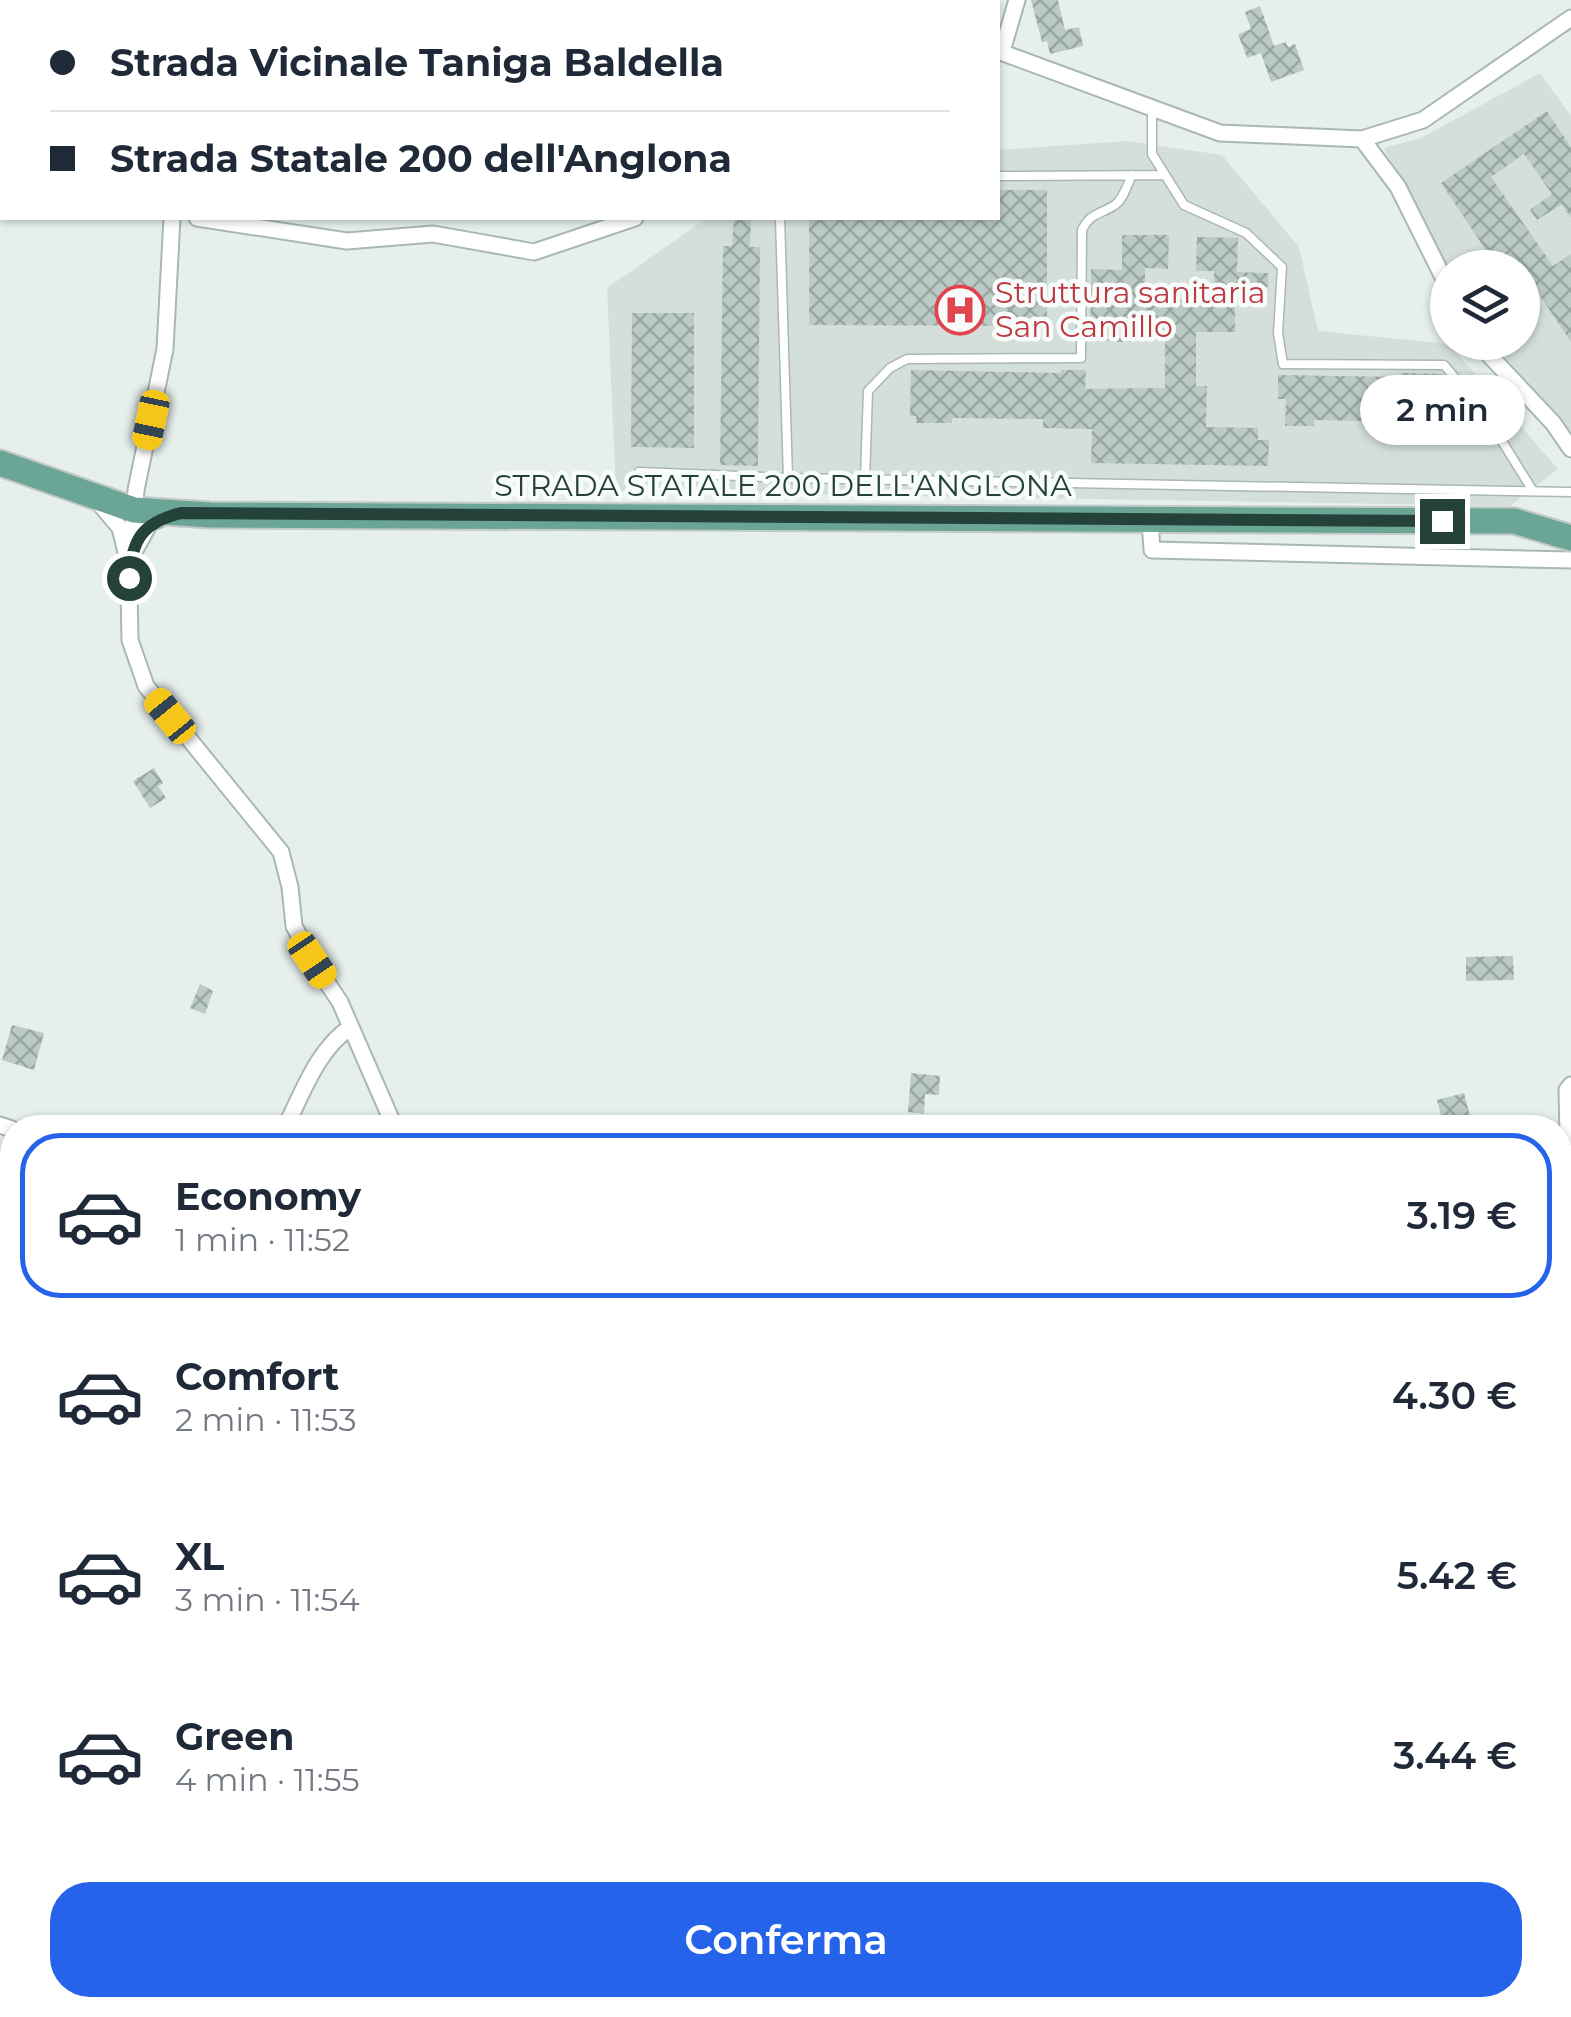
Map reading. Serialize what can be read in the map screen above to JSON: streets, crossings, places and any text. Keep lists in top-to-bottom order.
{
  "streets": {
    "main road": ["STRADA STATALE 200 DELL'ANGLONA"]
  },
  "places": {
    "hospital": ["Struttura sanitaria San Camillo"]
  },
  "page": {
    "banner": ["Strada Vicinale Taniga Baldella", "Strada Statale 200 dell'Anglona"],
    "bubble": "2 min",
    "list": [
      {
        "name": "Economy",
        "note": "1 min · 11:52",
        "value": "3.19 €"
      },
      {
        "name": "Comfort",
        "note": "2 min · 11:53",
        "value": "4.30 €"
      },
      {
        "name": "XL",
        "note": "3 min · 11:54",
        "value": "5.42 €"
      },
      {
        "name": "Green",
        "note": "4 min · 11:55",
        "value": "3.44 €"
      }
    ],
    "buttons": "Conferma"
  }
}
